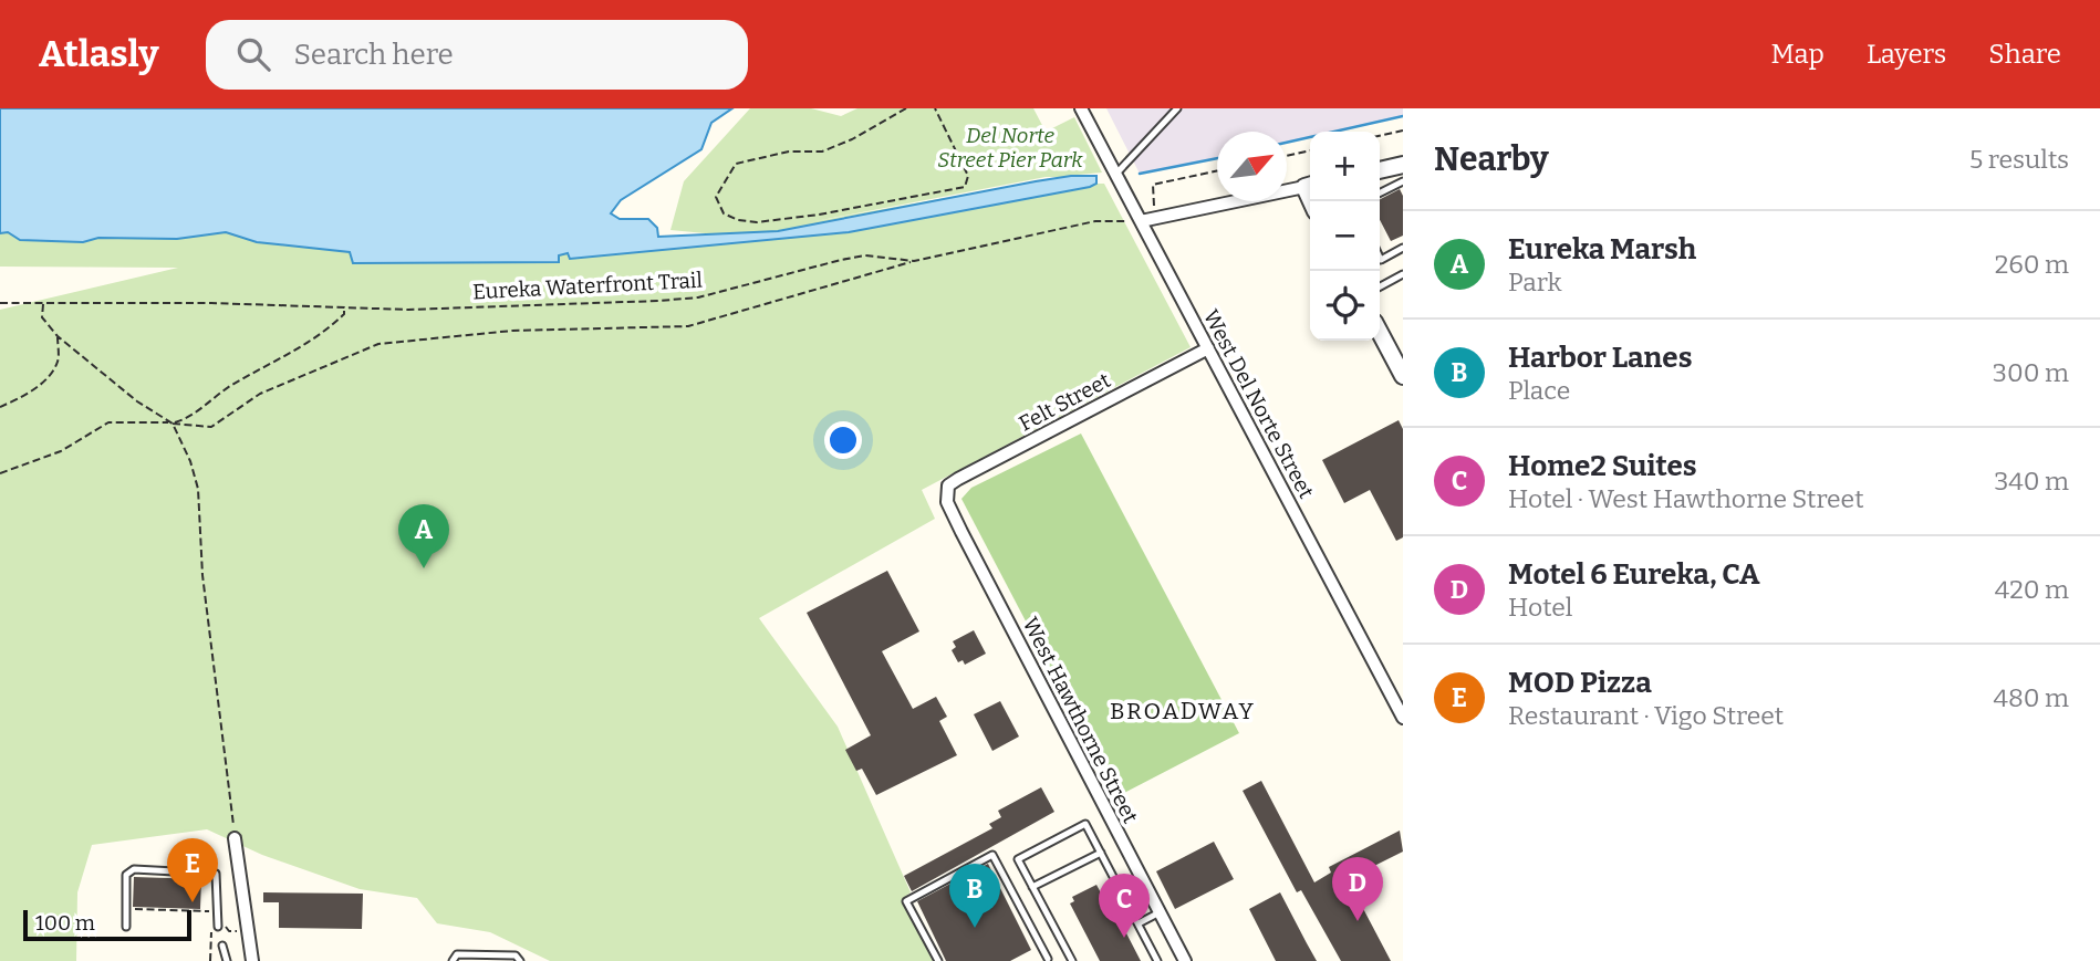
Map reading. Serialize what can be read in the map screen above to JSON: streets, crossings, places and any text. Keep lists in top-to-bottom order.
{
  "streets": {
    "street": ["Felt Street", "West Del Norte Street", "West Hawthorne Street"],
    "path": ["Eureka Waterfront Trail"]
  },
  "crossings": [
    ["Eureka Waterfront Trail", "West Del Norte Street"],
    ["Felt Street", "West Del Norte Street"],
    ["Felt Street", "West Hawthorne Street"]
  ],
  "districts": ["BROADWAY"],
  "parks": ["Del Norte Street Pier Park"],
  "scale_bar": "100 m",
  "north": "top right",
  "page": {
    "header": "Atlasly",
    "search": "Search here",
    "nav": ["Map", "Layers", "Share"],
    "heading": ["Nearby", "5 results"],
    "map_buttons": ["+", "−"],
    "list": [
      {
        "mark": "A",
        "name": "Eureka Marsh",
        "note": "Park",
        "value": "260 m"
      },
      {
        "mark": "B",
        "name": "Harbor Lanes",
        "note": "Place",
        "value": "300 m"
      },
      {
        "mark": "C",
        "name": "Home2 Suites",
        "note": "Hotel · West Hawthorne Street",
        "value": "340 m"
      },
      {
        "mark": "D",
        "name": "Motel 6 Eureka, CA",
        "note": "Hotel",
        "value": "420 m"
      },
      {
        "mark": "E",
        "name": "MOD Pizza",
        "note": "Restaurant · Vigo Street",
        "value": "480 m"
      }
    ],
    "pins": [
      "A",
      "E",
      "D",
      "B",
      "C"
    ],
    "scale": "100 m"
  }
}
